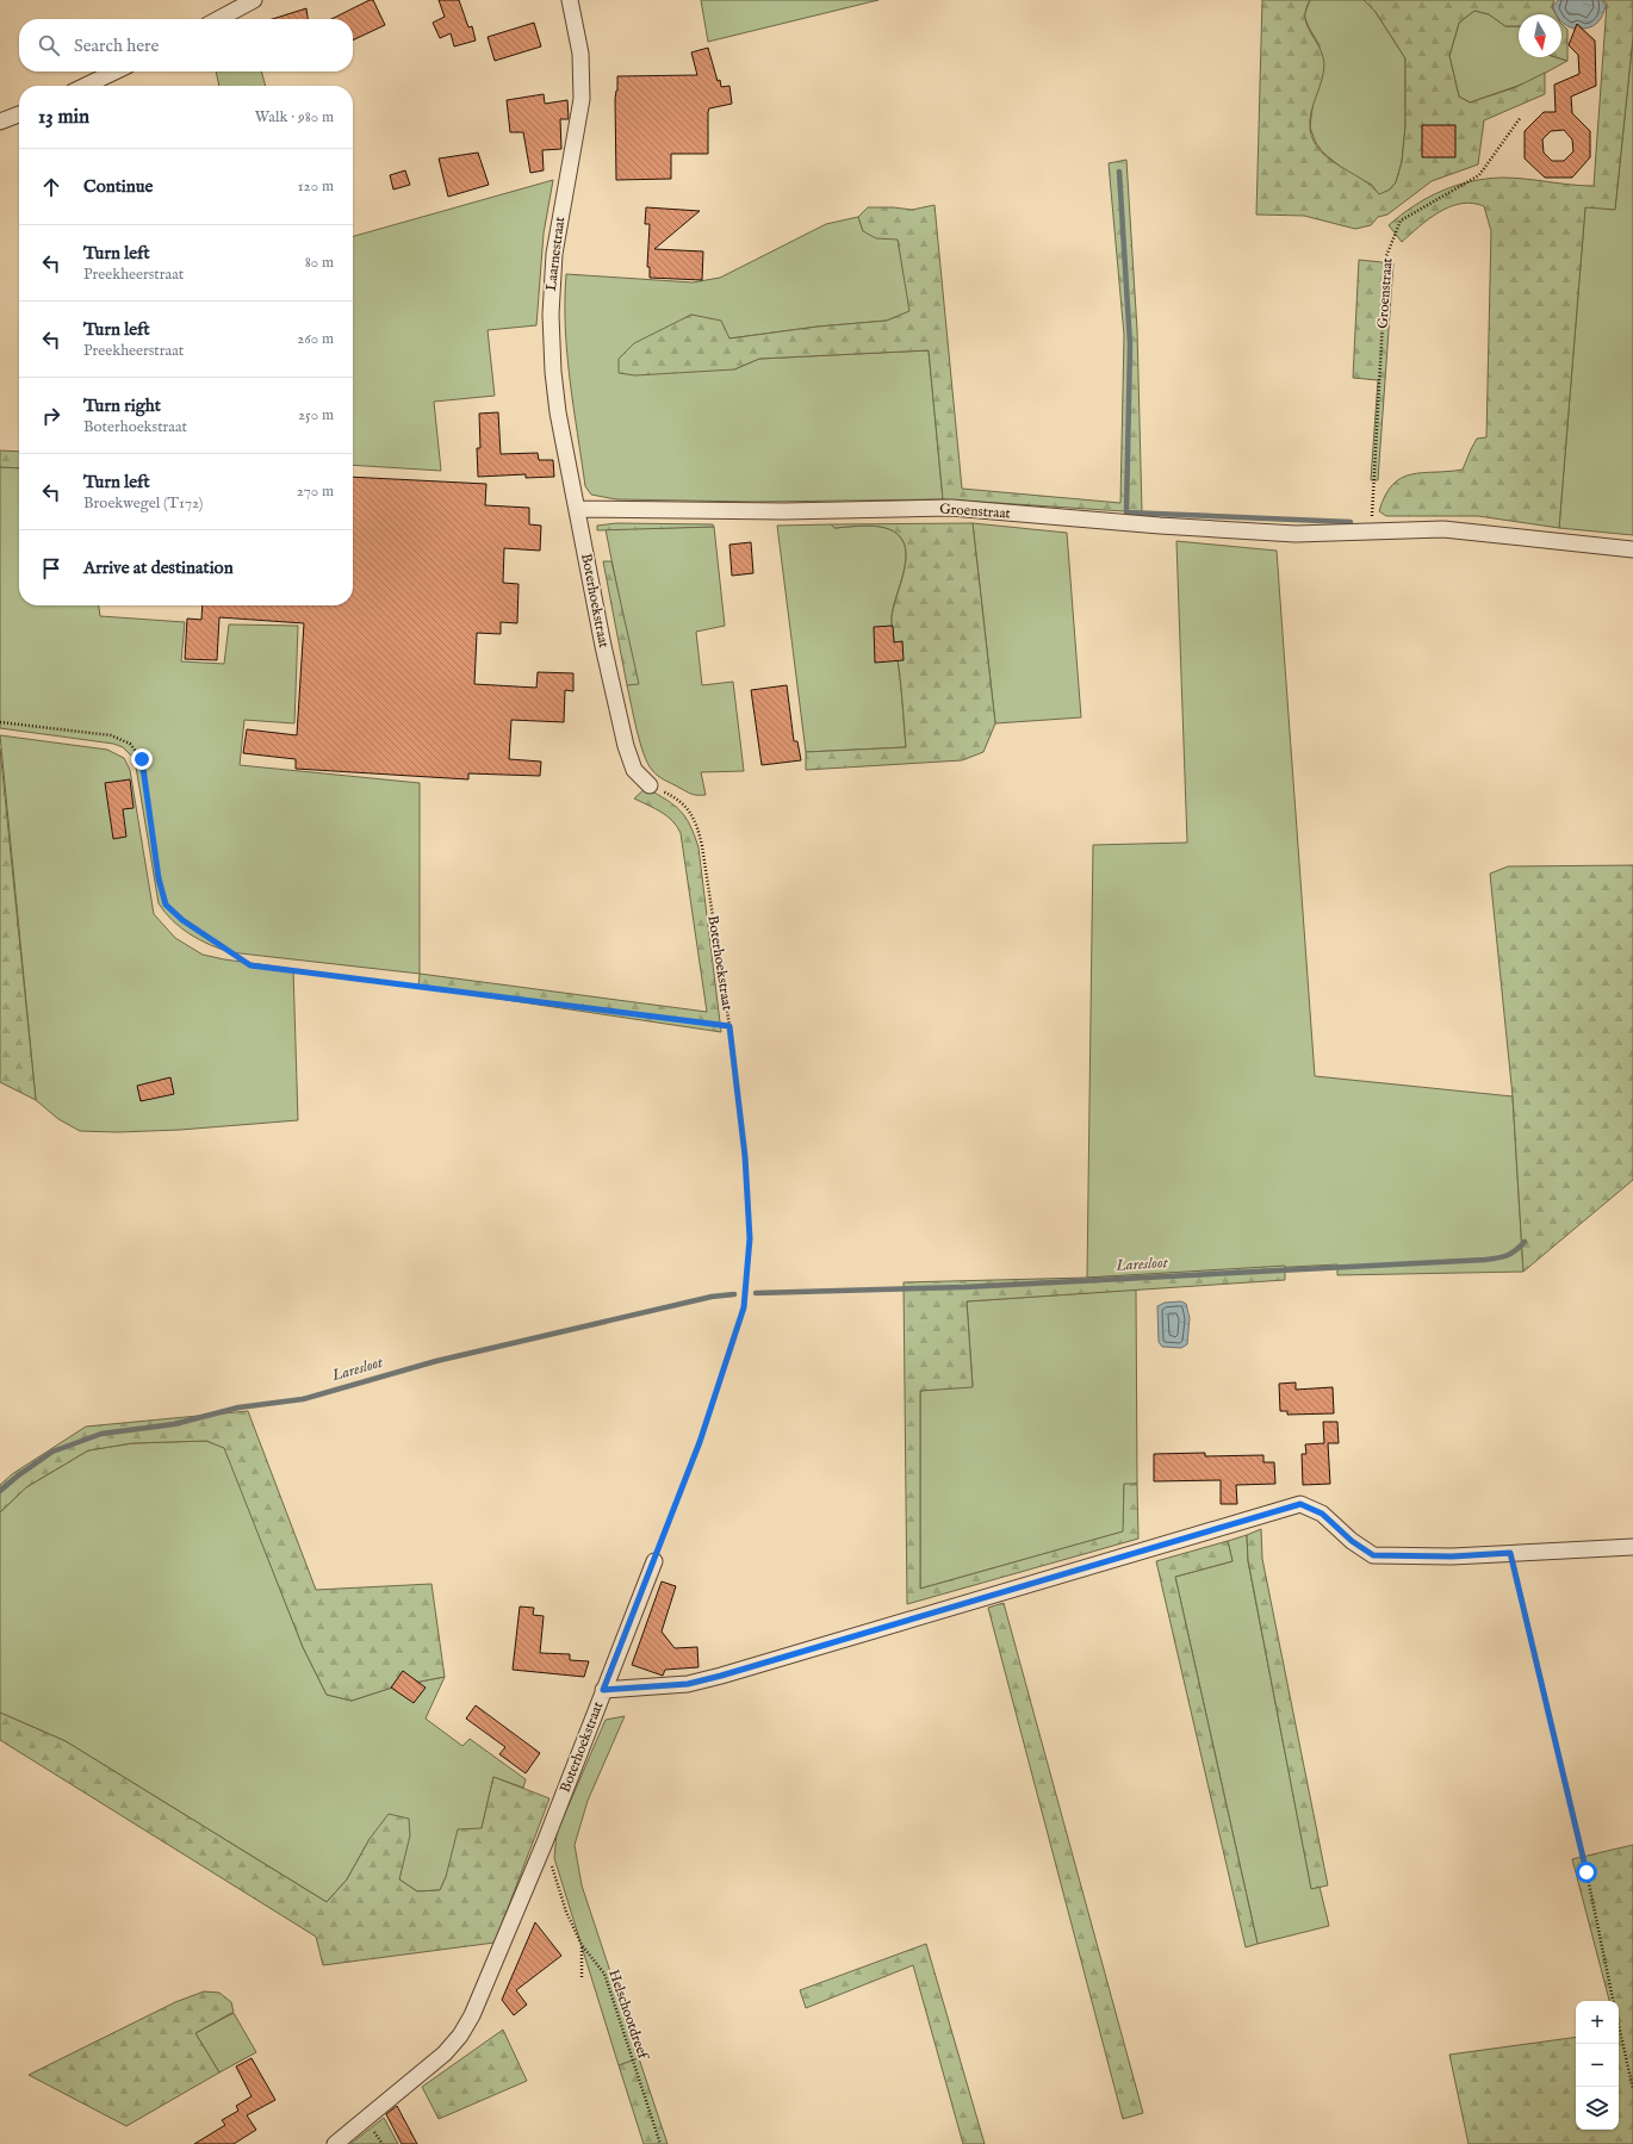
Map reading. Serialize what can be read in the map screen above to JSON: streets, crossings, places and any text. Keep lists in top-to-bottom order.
{
  "streets": {
    "street": ["Laarnestraat", "Groenstraat", "Boterhoekstraat"],
    "path": ["Helschootdreef"]
  },
  "crossings": [
    ["Laarnestraat", "Groenstraat"],
    ["Laarnestraat", "Boterhoekstraat"],
    ["Groenstraat", "Boterhoekstraat"],
    ["Boterhoekstraat", "Helschootdreef"]
  ],
  "water": ["Laresloot"],
  "north": "bottom",
  "page": {
    "search": "Search here",
    "heading": ["13 min", "Walk · 980 m"],
    "list": [
      ["Continue", "120 m"],
      ["Turn left", "Preekheerstraat", "80 m"],
      ["Turn left", "Preekheerstraat", "260 m"],
      ["Turn right", "Boterhoekstraat", "250 m"],
      ["Turn left", "Broekwegel (T172)", "270 m"],
      "Arrive at destination"
    ],
    "map_buttons": ["+", "−"]
  }
}
